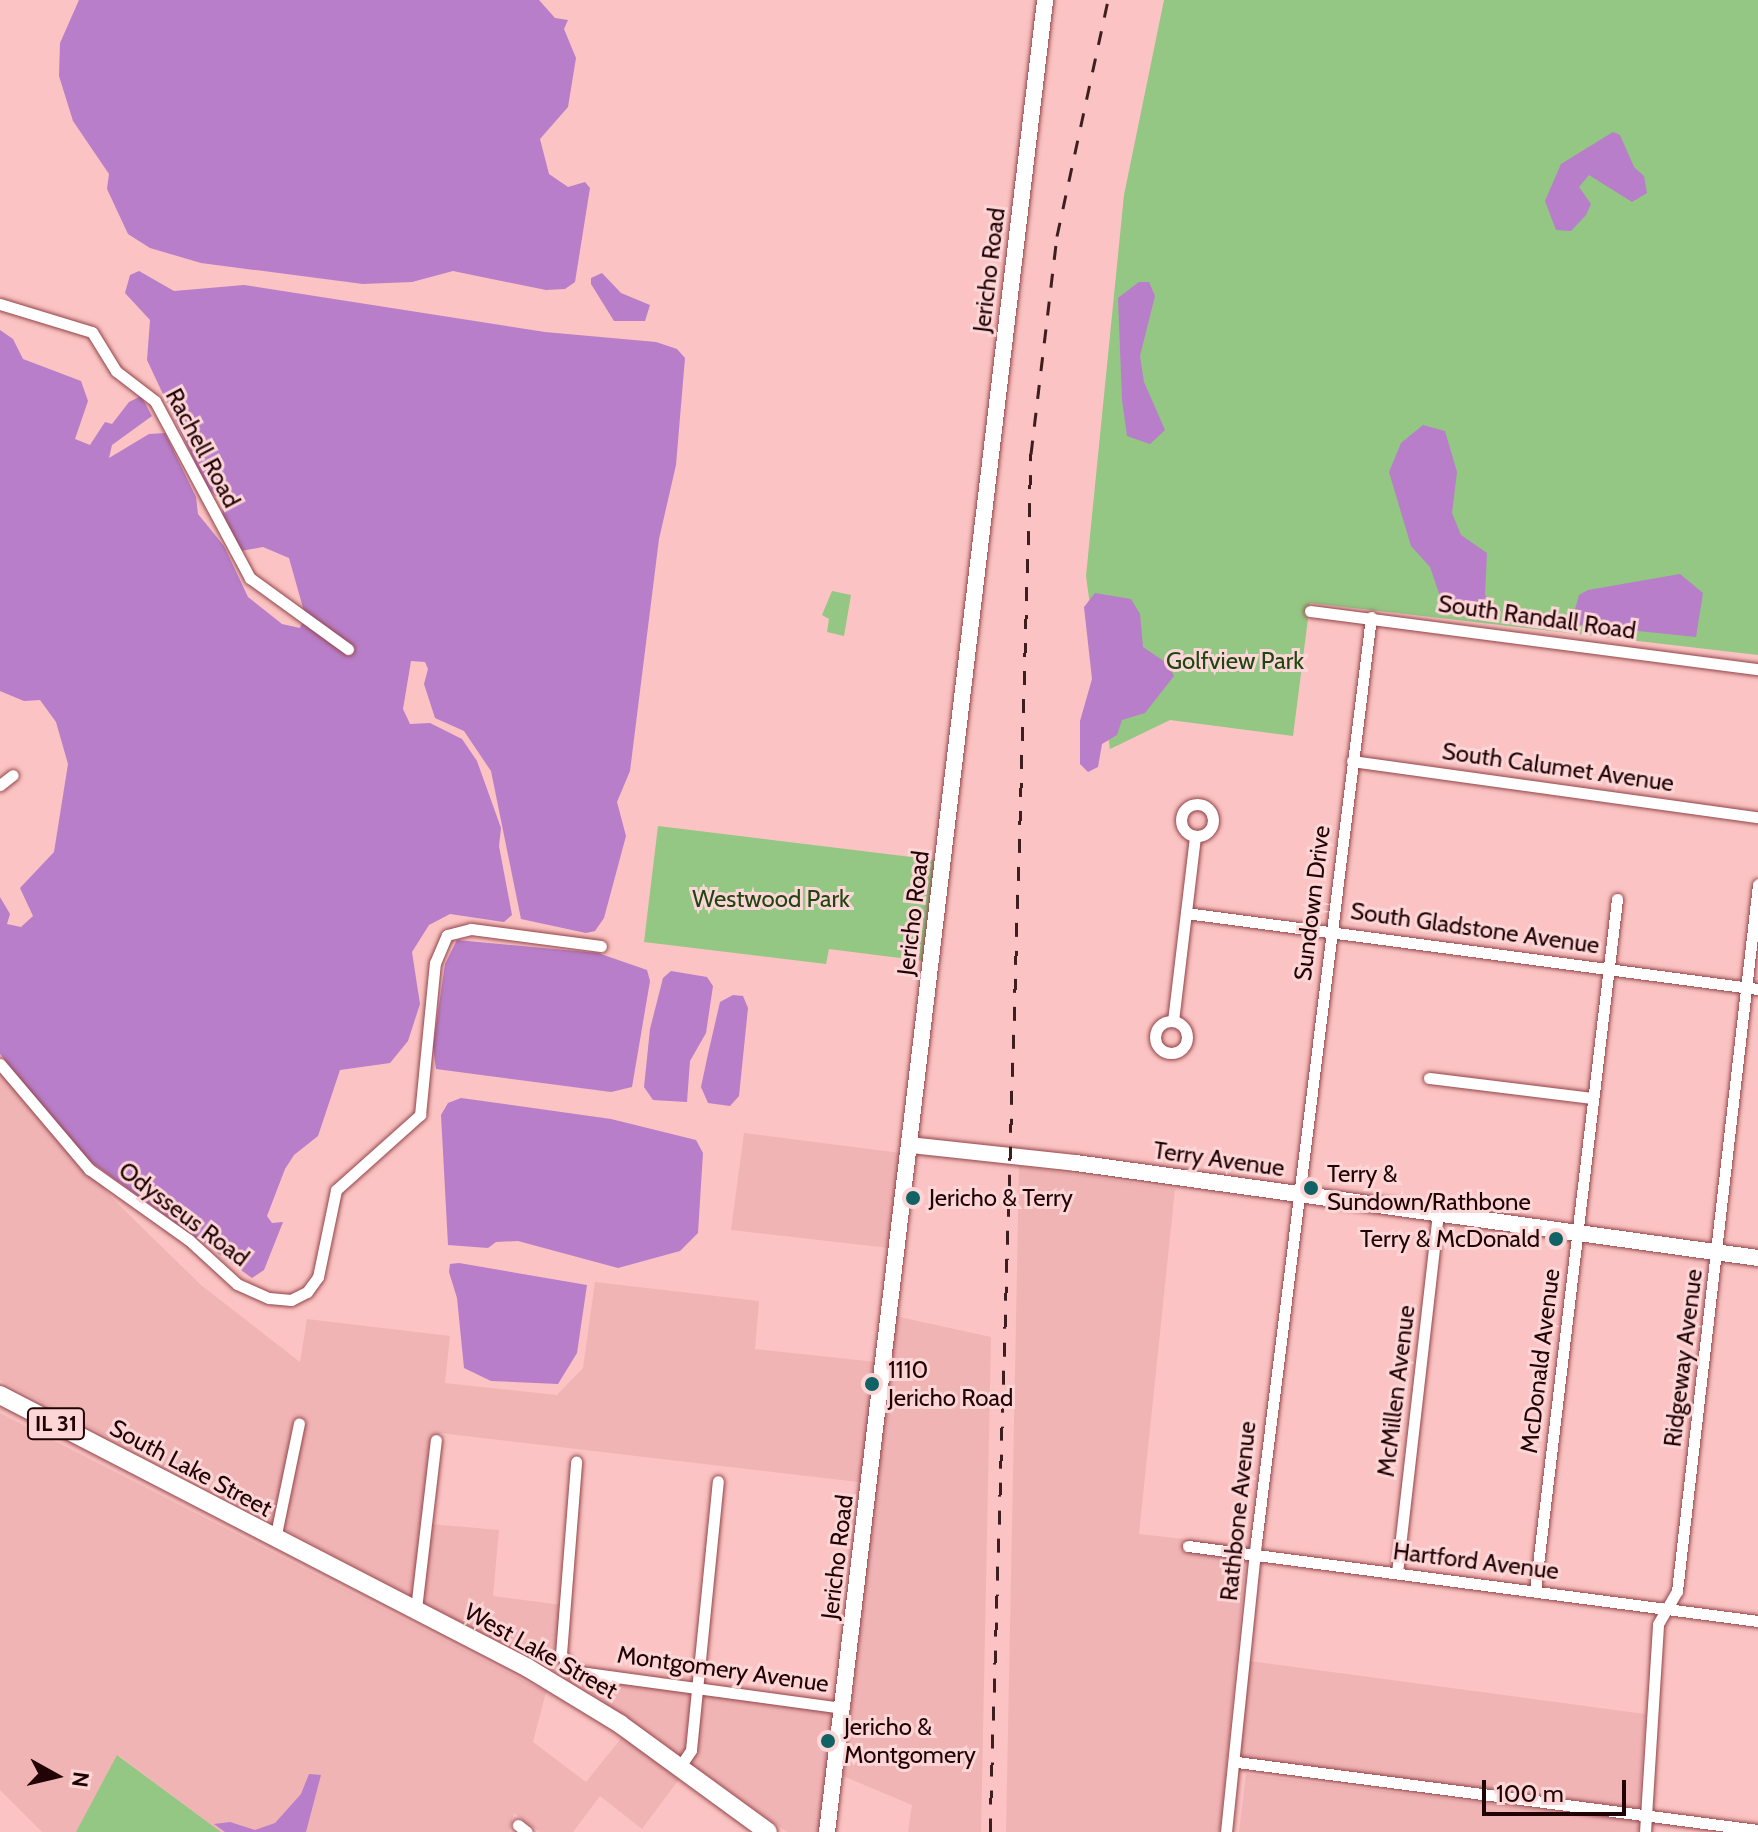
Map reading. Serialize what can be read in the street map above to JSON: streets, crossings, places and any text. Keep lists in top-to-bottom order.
{
  "streets": {
    "main road": [
      "Jericho Road",
      "Terry Avenue",
      "IL 31",
      "South Lake Street",
      "West Lake Street"
    ],
    "street": [
      "Rachell Road",
      "South Randall Road",
      "South Calumet Avenue",
      "Sundown Drive",
      "South Gladstone Avenue",
      "Odysseus Road",
      "Ridgeway Avenue",
      "McDonald Avenue",
      "McMillen Avenue",
      "Rathbone Avenue",
      "Hartford Avenue",
      "Montgomery Avenue"
    ]
  },
  "crossings": [
    ["Jericho Road", "Terry Avenue"],
    ["Jericho Road", "Montgomery Avenue"],
    ["South Randall Road", "Sundown Drive"],
    ["South Calumet Avenue", "Sundown Drive"],
    ["Sundown Drive", "South Gladstone Avenue"],
    ["Sundown Drive", "Terry Avenue"],
    ["Sundown Drive", "Rathbone Avenue"],
    ["South Gladstone Avenue", "Ridgeway Avenue"],
    ["South Gladstone Avenue", "McDonald Avenue"],
    ["Terry Avenue", "Ridgeway Avenue"],
    ["Terry Avenue", "McDonald Avenue"],
    ["Terry Avenue", "McMillen Avenue"],
    ["Terry Avenue", "Rathbone Avenue"],
    ["Ridgeway Avenue", "Hartford Avenue"],
    ["McDonald Avenue", "Hartford Avenue"],
    ["McMillen Avenue", "Hartford Avenue"],
    ["South Lake Street", "West Lake Street"],
    ["Rathbone Avenue", "Hartford Avenue"]
  ],
  "parks": ["Golfview Park", "Westwood Park"],
  "places": [
    "Terry & Sundown/Rathbone",
    "Jericho & Terry",
    "Terry & McDonald",
    "1110 Jericho Road",
    "Jericho & Montgomery"
  ],
  "scale_bar": "100 m",
  "north": "right"
}
